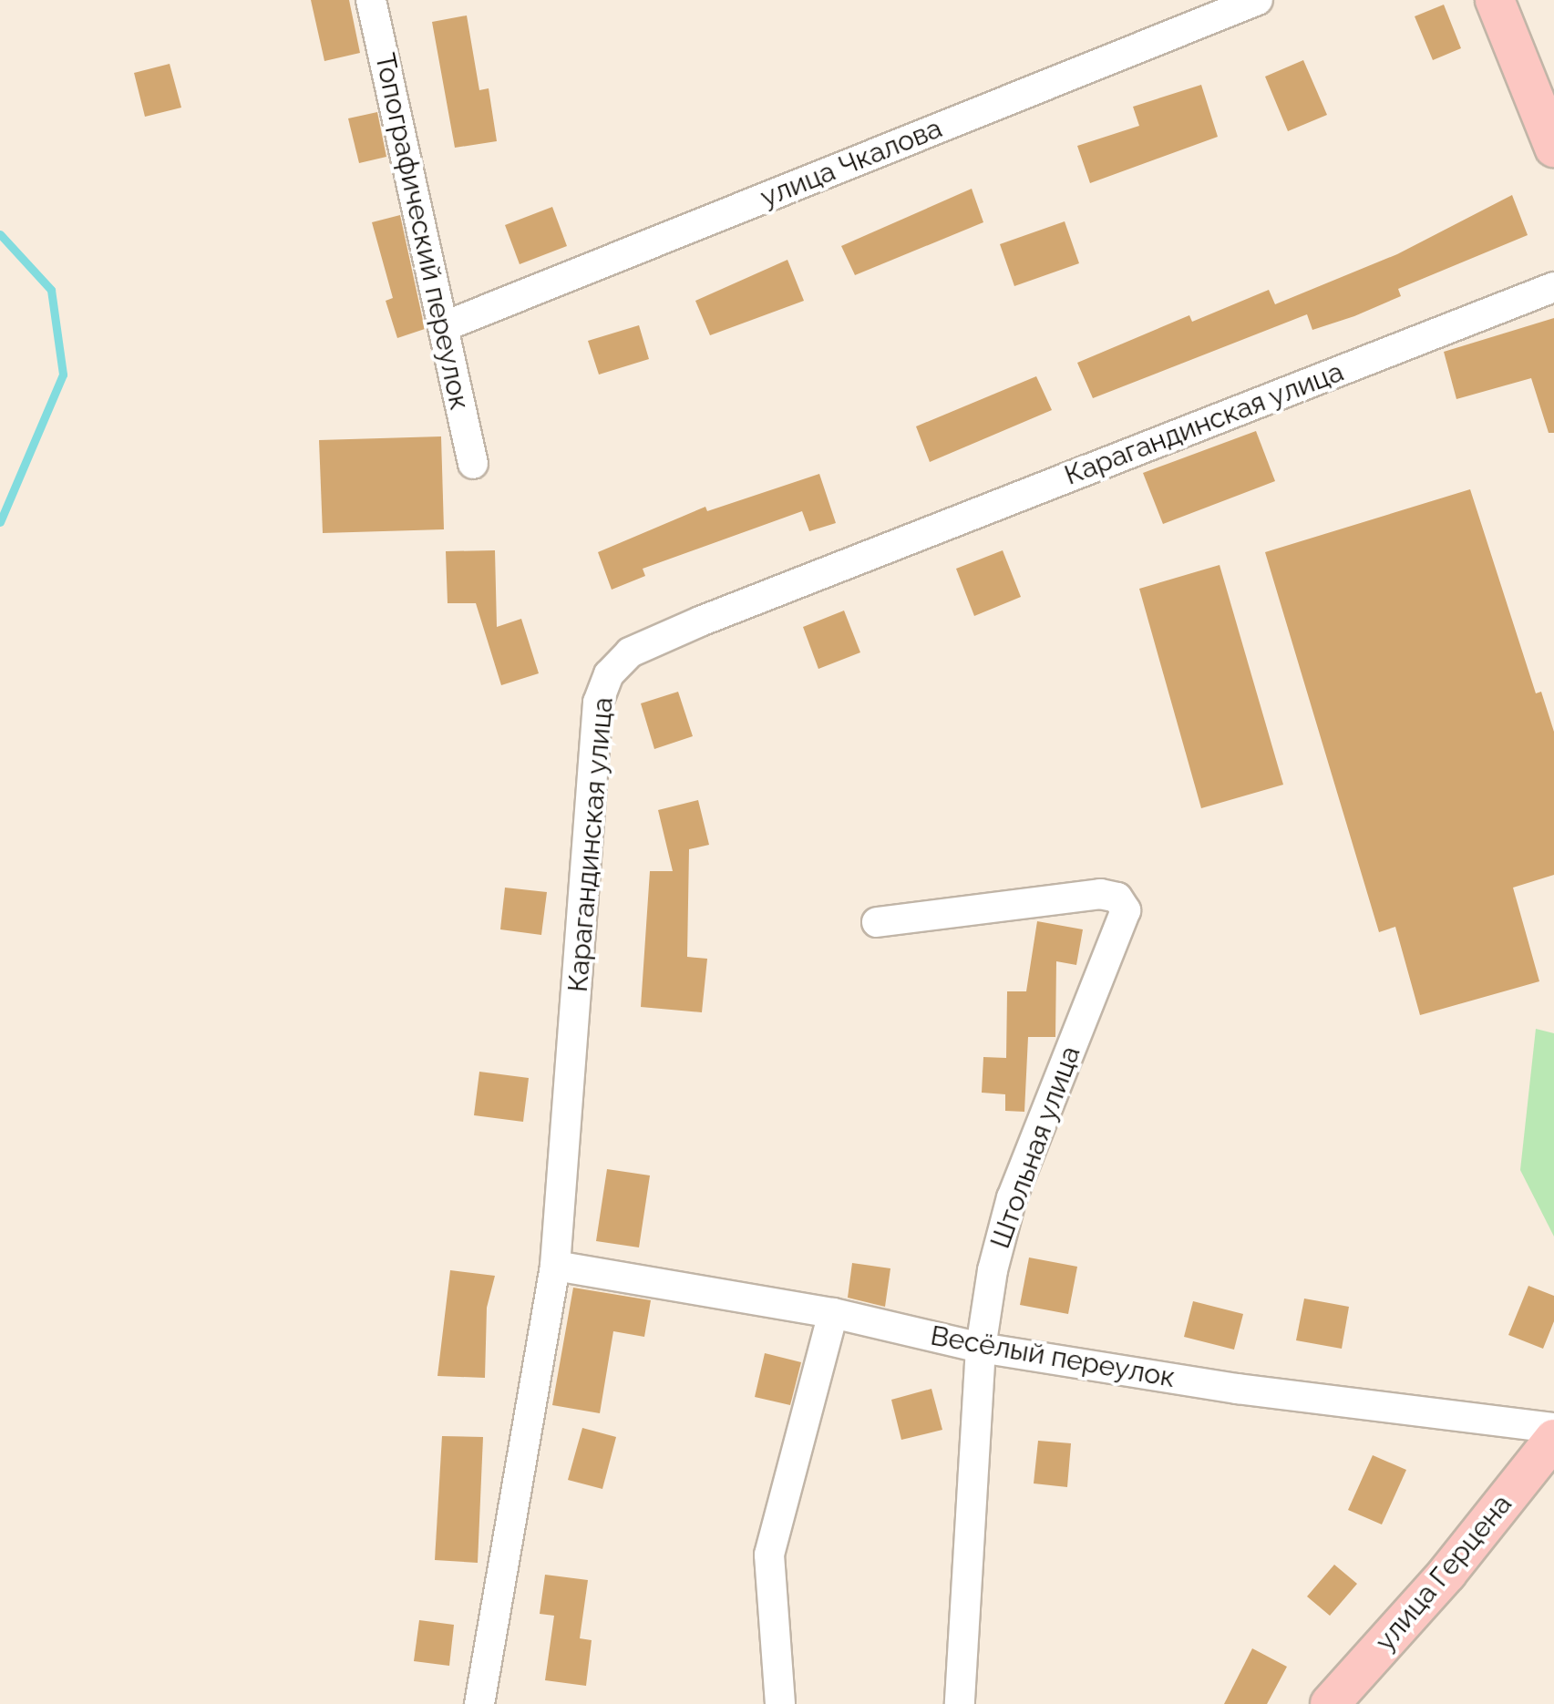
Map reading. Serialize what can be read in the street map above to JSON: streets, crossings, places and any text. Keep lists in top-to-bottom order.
{
  "streets": {
    "main road": ["улица Герцена"],
    "street": [
      "улица Чкалова",
      "Топографический переулок",
      "Карагандинская улица",
      "Штольная улица",
      "Весёлый переулок"
    ]
  },
  "crossings": [
    ["улица Чкалова", "Топографический переулок"],
    ["Карагандинская улица", "Весёлый переулок"],
    ["Штольная улица", "Весёлый переулок"]
  ]
}
